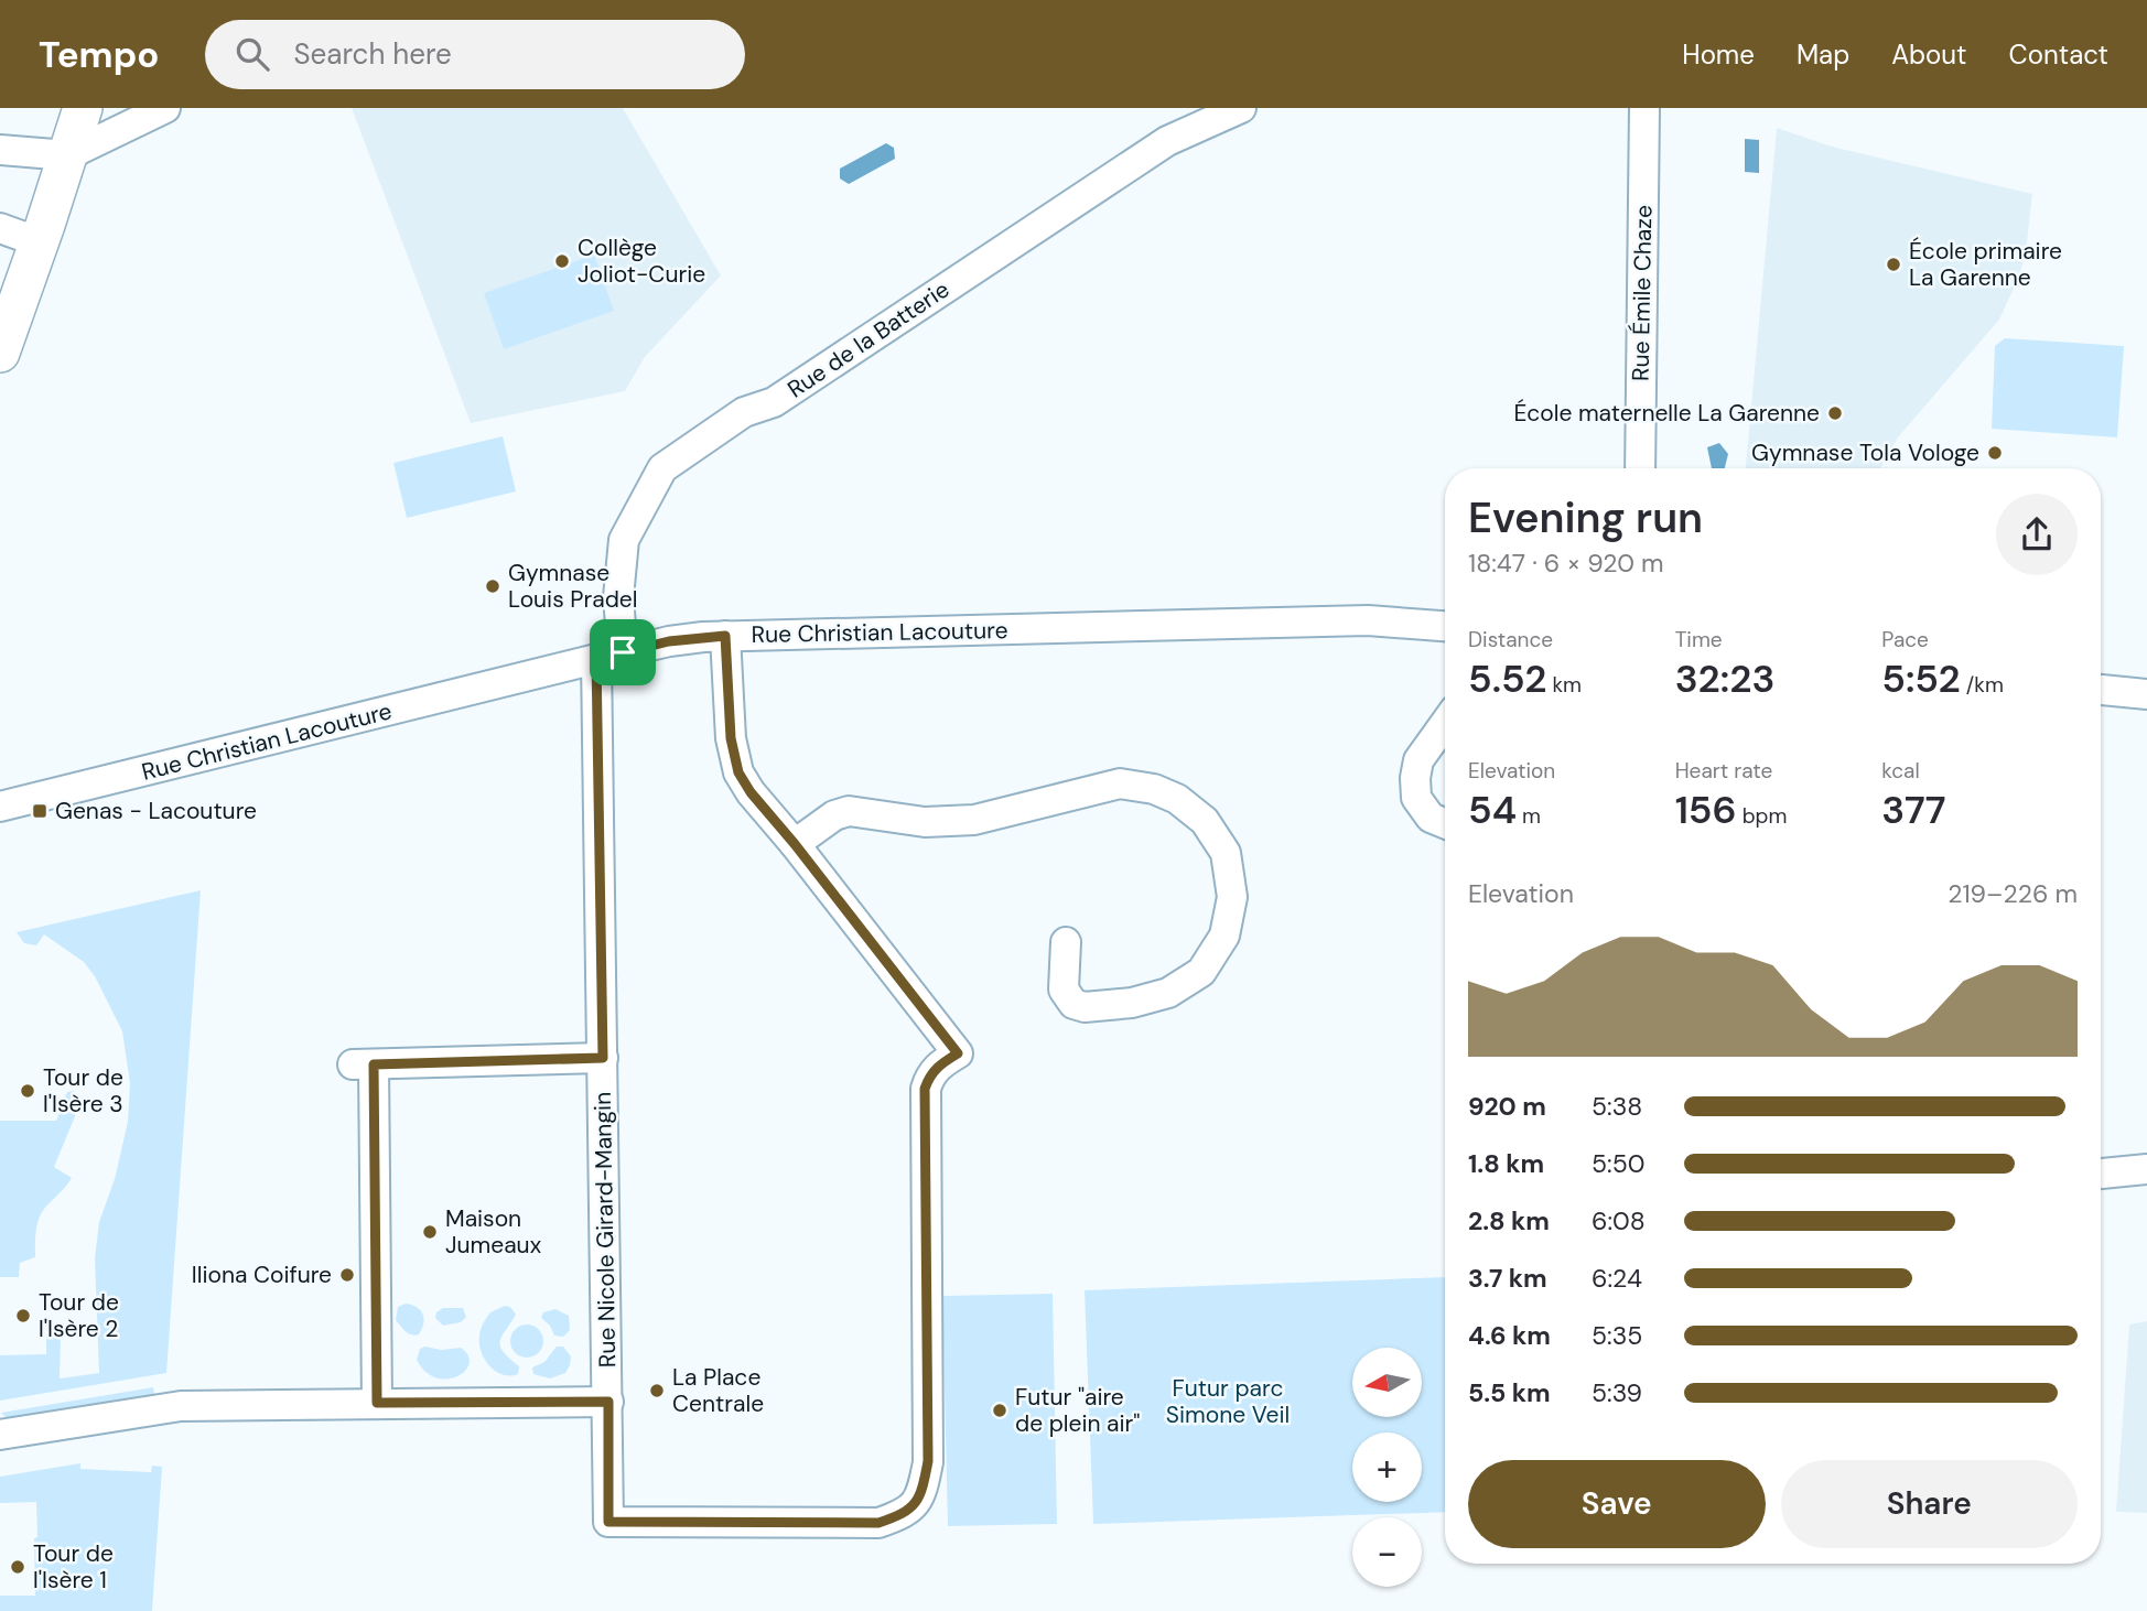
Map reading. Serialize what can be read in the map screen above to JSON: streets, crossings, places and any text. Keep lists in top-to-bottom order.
{
  "streets": {
    "street": [
      "Rue Émile Chaze",
      "Rue de la Batterie",
      "Rue Christian Lacouture",
      "Rue Nicole Girard-Mangin"
    ]
  },
  "crossings": [
    ["Rue de la Batterie", "Rue Christian Lacouture"],
    ["Rue de la Batterie", "Rue Nicole Girard-Mangin"],
    ["Rue Christian Lacouture", "Rue Nicole Girard-Mangin"]
  ],
  "parks": ["Futur parc Simone Veil"],
  "places": {
    "other": [
      "Collège Joliot-Curie",
      "École primaire La Garenne",
      "École maternelle La Garenne",
      "Gymnase Tola Vologe",
      "Gymnase Louis Pradel",
      "Tour de l'Isère 3",
      "Maison Jumeaux",
      "Iliona Coifure",
      "Tour de l'Isère 2",
      "La Place Centrale",
      "Futur \"aire de plein air\"",
      "Tour de l'Isère 1"
    ],
    "transit": ["Genas - Lacouture"]
  },
  "north": "left",
  "page": {
    "header": "Tempo",
    "search": "Search here",
    "nav": [
      "Home",
      "Map",
      "About",
      "Contact"
    ],
    "heading": ["Evening run", "18:47 · 6 × 920 m"],
    "stats": [
      ["Distance", "5.52 km"],
      ["Time", "32:23"],
      ["Pace", "5:52 /km"],
      ["Elevation", "54 m"],
      ["Heart rate", "156 bpm"],
      ["kcal", "377"]
    ],
    "chart": ["Elevation", "219–226 m"],
    "list": [
      {
        "name": "920 m",
        "note": "5:38"
      },
      {
        "name": "1.8 km",
        "note": "5:50"
      },
      {
        "name": "2.8 km",
        "note": "6:08"
      },
      {
        "name": "3.7 km",
        "note": "6:24"
      },
      {
        "name": "4.6 km",
        "note": "5:35"
      },
      {
        "name": "5.5 km",
        "note": "5:39"
      }
    ],
    "map_buttons": ["+", "−"],
    "buttons": ["Save", "Share"]
  }
}
